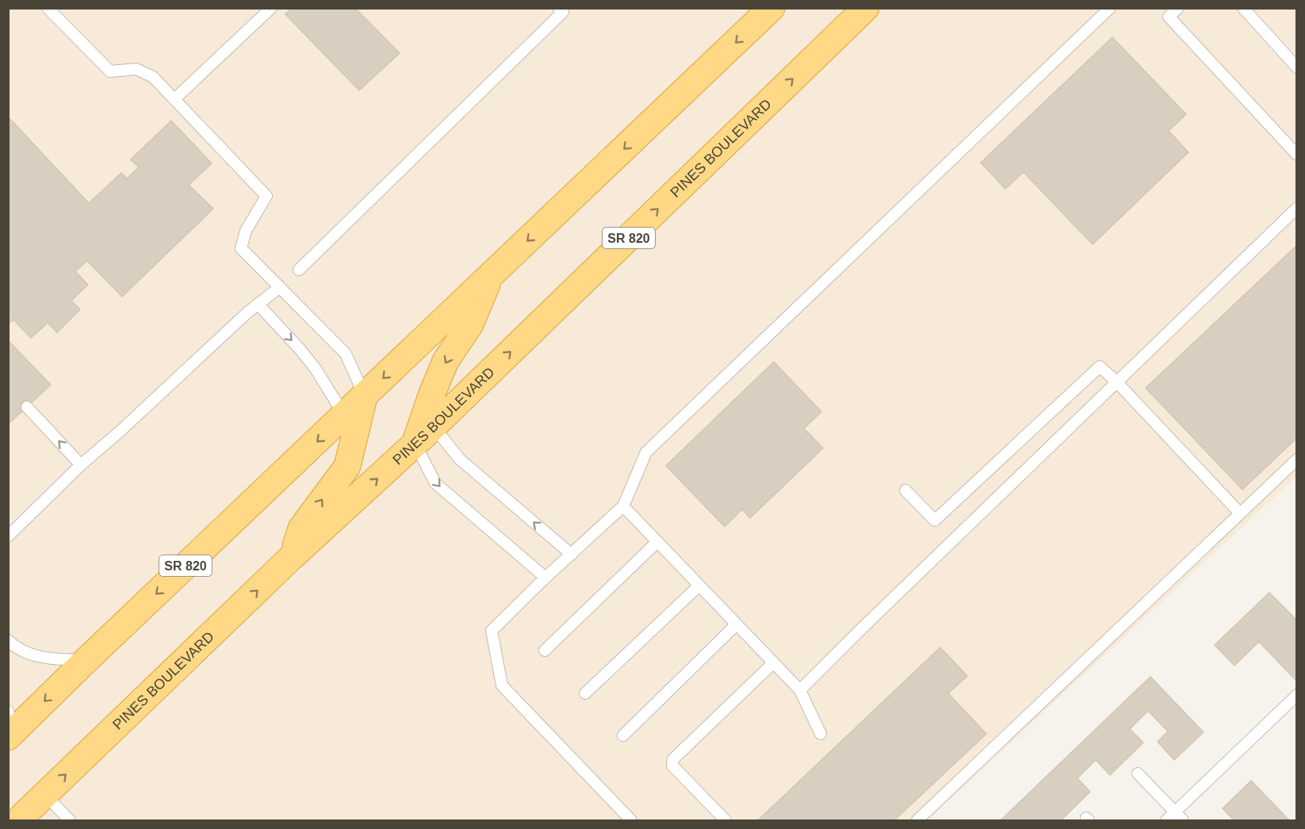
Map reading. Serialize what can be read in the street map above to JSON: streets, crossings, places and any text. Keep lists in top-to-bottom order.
{
  "streets": {
    "highway": ["PINES BOULEVARD", "SR 820"]
  }
}
